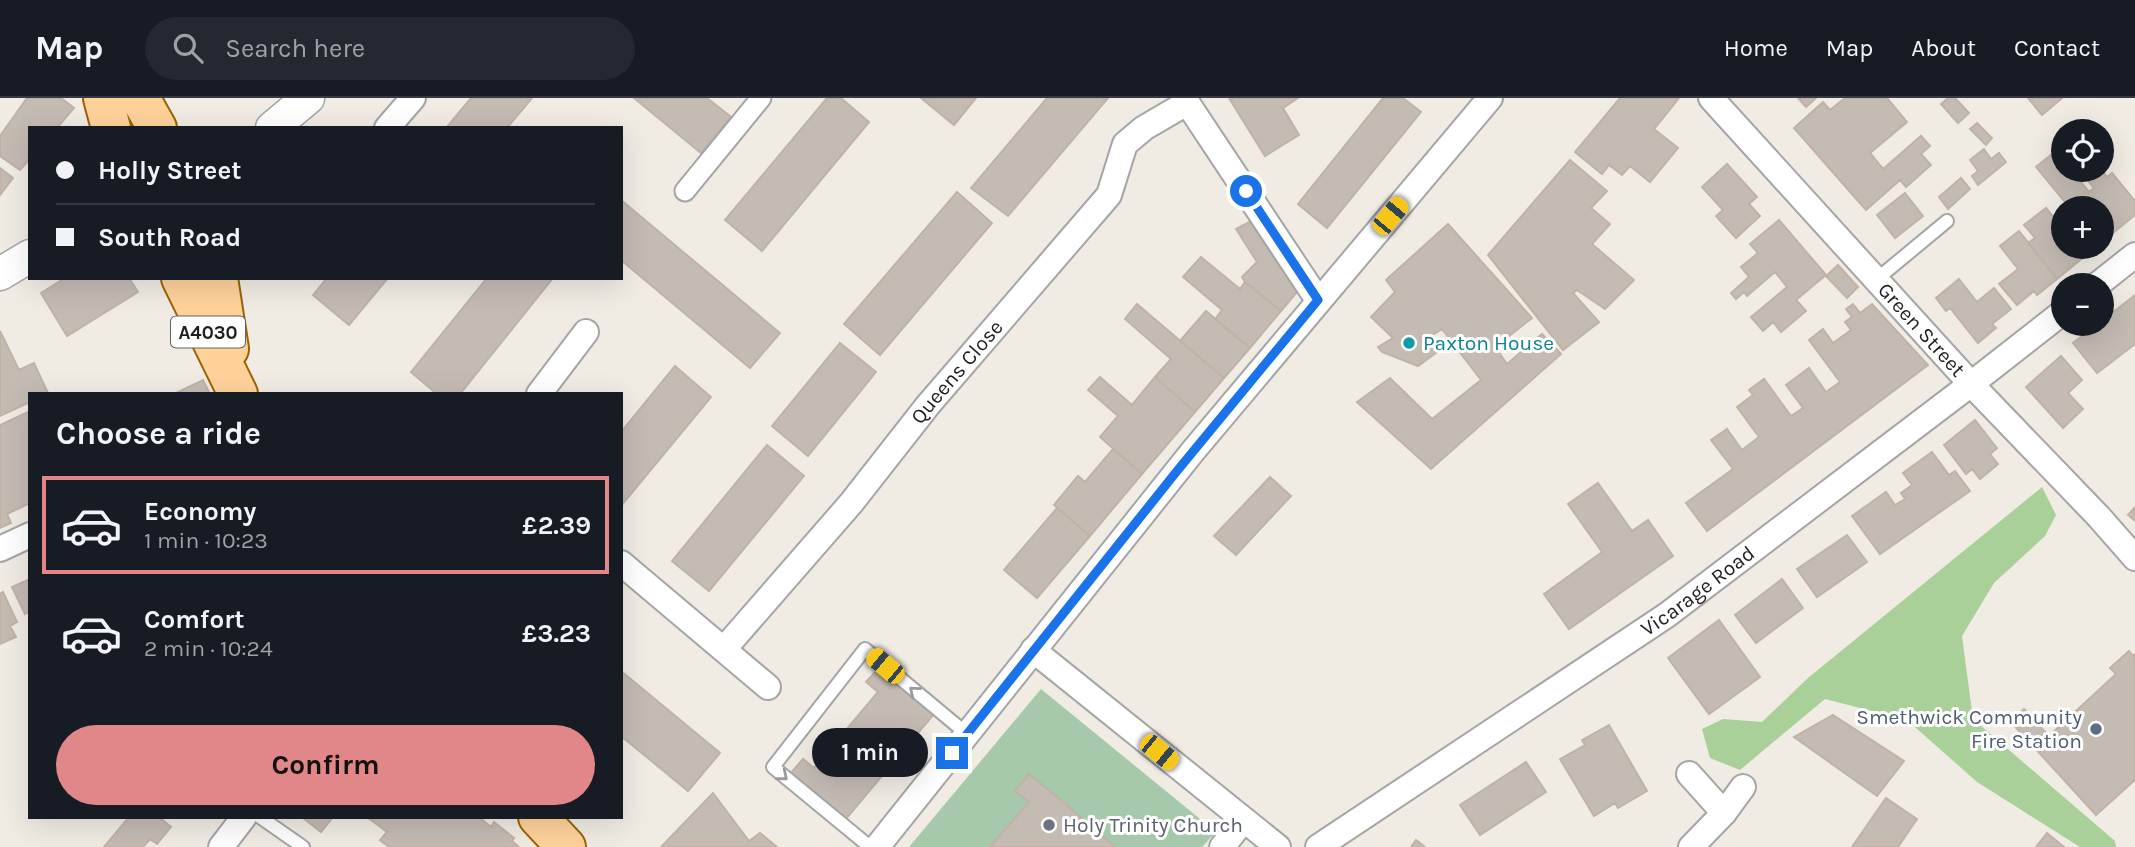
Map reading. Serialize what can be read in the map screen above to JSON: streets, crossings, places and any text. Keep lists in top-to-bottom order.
{
  "streets": {
    "main road": ["A4030"],
    "street": ["Green Street", "Queens Close", "Vicarage Road"]
  },
  "crossings": [
    ["Green Street", "Vicarage Road"]
  ],
  "places": ["Paxton House", "Smethwick Community Fire Station", "Holy Trinity Church"],
  "page": {
    "header": "Map",
    "search": "Search here",
    "nav": [
      "Home",
      "Map",
      "About",
      "Contact"
    ],
    "map_buttons": ["+", "−"],
    "banner": ["Holly Street", "South Road"],
    "heading": "Choose a ride",
    "list": [
      {
        "name": "Economy",
        "note": "1 min · 10:23",
        "value": "£2.39"
      },
      {
        "name": "Comfort",
        "note": "2 min · 10:24",
        "value": "£3.23"
      }
    ],
    "buttons": "Confirm",
    "bubble": "1 min"
  }
}
